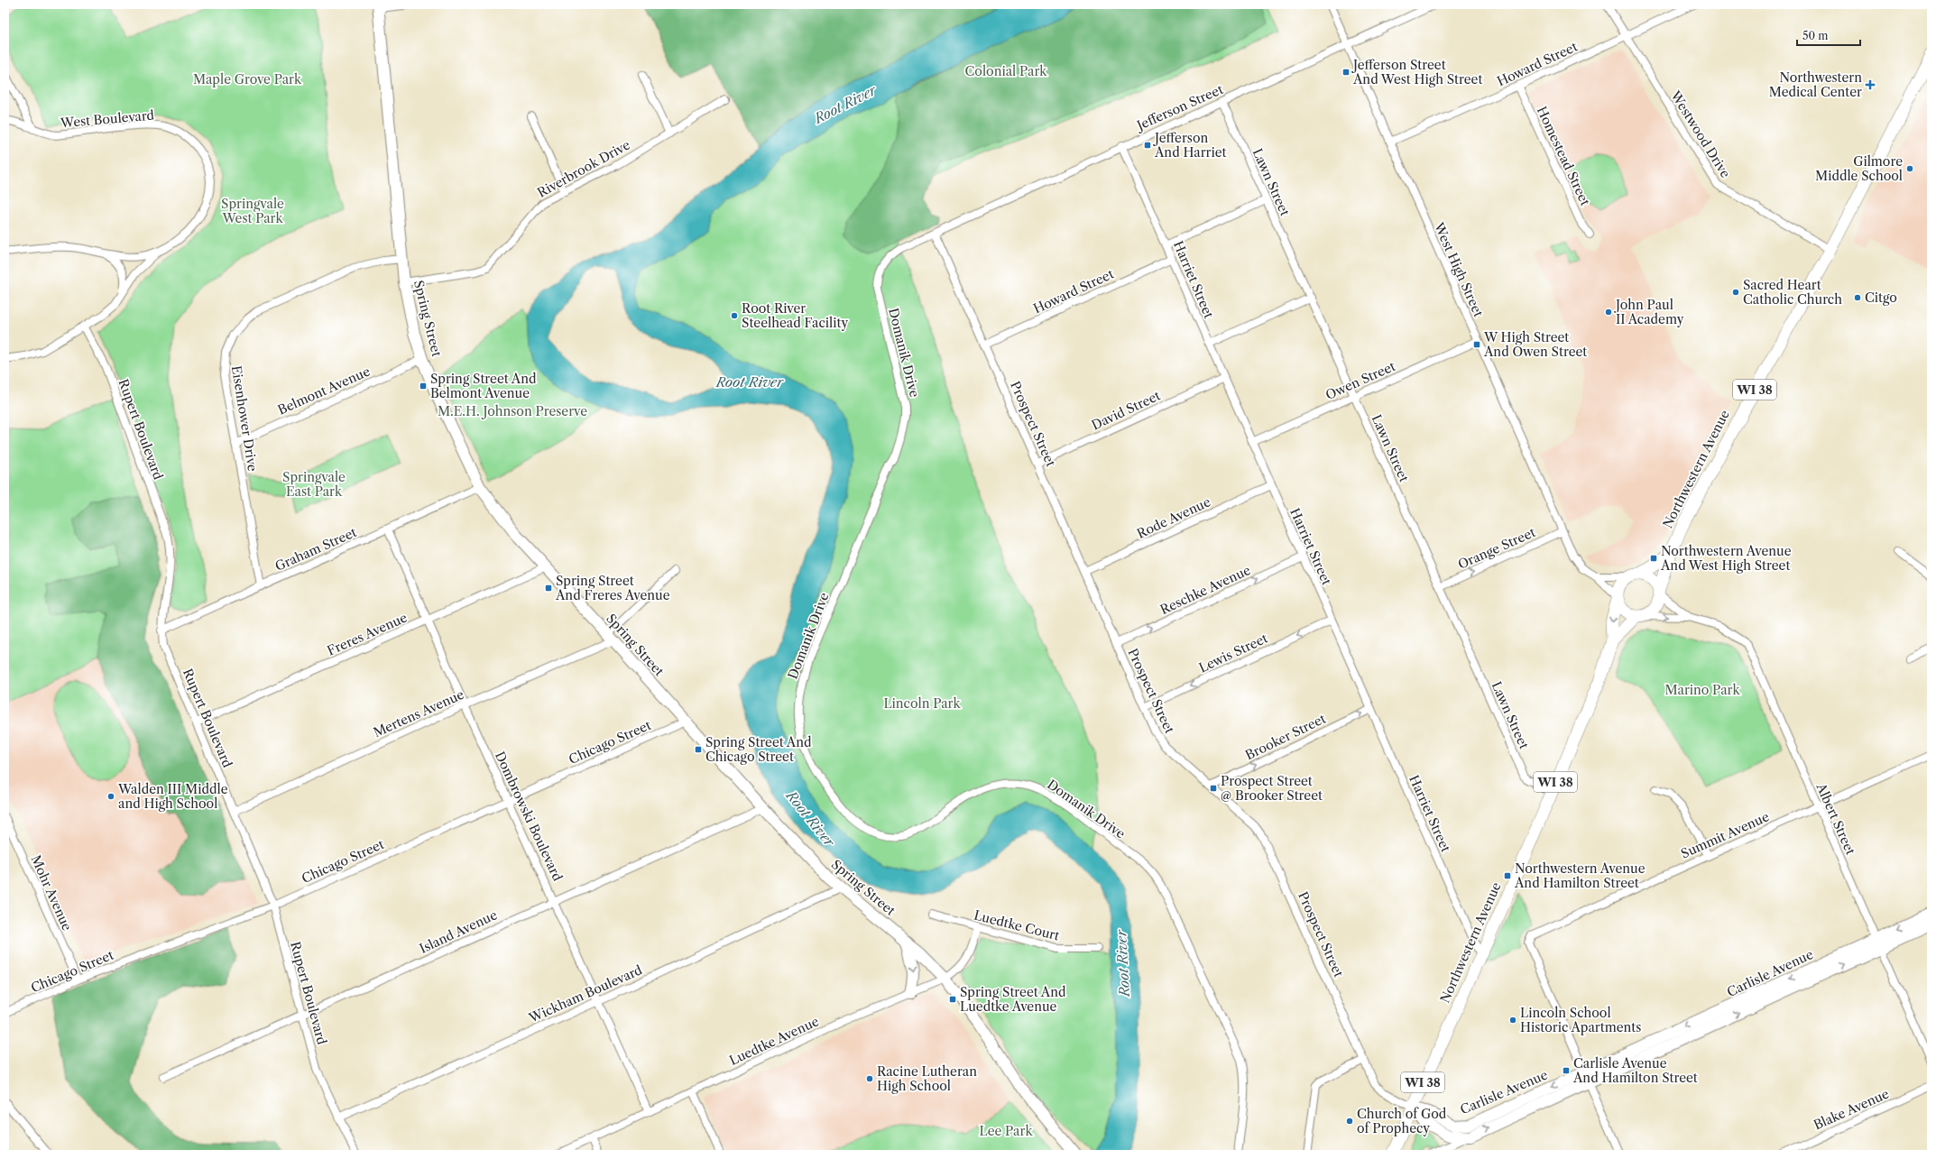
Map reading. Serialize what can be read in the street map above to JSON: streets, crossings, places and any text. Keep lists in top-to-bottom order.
{
  "streets": {
    "main road": [
      "Spring Street",
      "WI 38",
      "Northwestern Avenue",
      "Carlisle Avenue"
    ],
    "street": [
      "Howard Street",
      "Jefferson Street",
      "West Boulevard",
      "Westwood Drive",
      "Homestead Street",
      "Riverbrook Drive",
      "Lawn Street",
      "West High Street",
      "Harriet Street",
      "Domanik Drive",
      "Owen Street",
      "Belmont Avenue",
      "David Street",
      "Eisenhower Drive",
      "Prospect Street",
      "Rupert Boulevard",
      "Rode Avenue",
      "Orange Street",
      "Graham Street",
      "Reschke Avenue",
      "Freres Avenue",
      "Lewis Street",
      "Mertens Avenue",
      "Brooker Street",
      "Chicago Street",
      "Dombrowski Boulevard",
      "Albert Street",
      "Summit Avenue",
      "Mohr Avenue",
      "Luedtke Court",
      "Island Avenue",
      "Wickham Boulevard",
      "Luedtke Avenue",
      "Blake Avenue"
    ]
  },
  "crossings": [
    ["Howard Street", "Westwood Drive"],
    ["Howard Street", "Homestead Street"],
    ["Howard Street", "West High Street"],
    ["Howard Street", "Harriet Street"],
    ["Howard Street", "Prospect Street"],
    ["Jefferson Street", "Lawn Street"],
    ["Jefferson Street", "West High Street"],
    ["Jefferson Street", "Harriet Street"],
    ["Jefferson Street", "Domanik Drive"],
    ["Jefferson Street", "Prospect Street"],
    ["Westwood Drive", "Northwestern Avenue"],
    ["Riverbrook Drive", "Spring Street"],
    ["Lawn Street", "Owen Street"],
    ["Lawn Street", "Northwestern Avenue"],
    ["Lawn Street", "Orange Street"],
    ["West High Street", "Owen Street"],
    ["West High Street", "WI 38"],
    ["West High Street", "Northwestern Avenue"],
    ["West High Street", "Orange Street"],
    ["West High Street", "Albert Street"],
    ["Harriet Street", "Owen Street"],
    ["Harriet Street", "David Street"],
    ["Harriet Street", "Northwestern Avenue"],
    ["Harriet Street", "Rode Avenue"],
    ["Harriet Street", "Reschke Avenue"],
    ["Harriet Street", "Lewis Street"],
    ["Harriet Street", "Brooker Street"],
    ["Spring Street", "Belmont Avenue"],
    ["Spring Street", "Eisenhower Drive"],
    ["Spring Street", "Graham Street"],
    ["Spring Street", "Freres Avenue"],
    ["Spring Street", "Mertens Avenue"],
    ["Spring Street", "Chicago Street"],
    ["Spring Street", "Island Avenue"],
    ["Spring Street", "Wickham Boulevard"],
    ["Spring Street", "Luedtke Avenue"],
    ["Domanik Drive", "Prospect Street"],
    ["WI 38", "Northwestern Avenue"],
    ["WI 38", "Albert Street"],
    ["Belmont Avenue", "Eisenhower Drive"],
    ["David Street", "Prospect Street"],
    ["Eisenhower Drive", "Graham Street"],
    ["Prospect Street", "Northwestern Avenue"],
    ["Prospect Street", "Rode Avenue"],
    ["Prospect Street", "Reschke Avenue"],
    ["Prospect Street", "Lewis Street"],
    ["Prospect Street", "Brooker Street"],
    ["Prospect Street", "Carlisle Avenue"],
    ["Rupert Boulevard", "Graham Street"],
    ["Rupert Boulevard", "Freres Avenue"],
    ["Rupert Boulevard", "Mertens Avenue"],
    ["Rupert Boulevard", "Chicago Street"],
    ["Rupert Boulevard", "Island Avenue"],
    ["Rupert Boulevard", "Wickham Boulevard"],
    ["Northwestern Avenue", "Albert Street"],
    ["Northwestern Avenue", "Carlisle Avenue"],
    ["Graham Street", "Dombrowski Boulevard"],
    ["Freres Avenue", "Dombrowski Boulevard"],
    ["Mertens Avenue", "Dombrowski Boulevard"],
    ["Chicago Street", "Dombrowski Boulevard"],
    ["Chicago Street", "Mohr Avenue"],
    ["Dombrowski Boulevard", "Island Avenue"],
    ["Dombrowski Boulevard", "Wickham Boulevard"],
    ["Dombrowski Boulevard", "Luedtke Avenue"],
    ["Albert Street", "Summit Avenue"],
    ["Albert Street", "Carlisle Avenue"],
    ["Summit Avenue", "Carlisle Avenue"],
    ["Luedtke Court", "Luedtke Avenue"]
  ],
  "one_way": [
    "Orange Street",
    "Reschke Avenue",
    "Lewis Street",
    "Brooker Street"
  ],
  "water": ["Root River"],
  "parks": [
    "Colonial Park",
    "Maple Grove Park",
    "Springvale West Park",
    "M.E.H. Johnson Preserve",
    "Springvale East Park",
    "Marino Park",
    "Lincoln Park",
    "Lee Park"
  ],
  "places": {
    "transit": [
      "Jefferson Street And West High Street",
      "Jefferson And Harriet",
      "W High Street And Owen Street",
      "Spring Street And Belmont Avenue",
      "Northwestern Avenue And West High Street",
      "Spring Street And Freres Avenue",
      "Spring Street And Chicago Street",
      "Prospect Street @ Brooker Street",
      "Northwestern Avenue And Hamilton Street",
      "Spring Street And Luedtke Avenue",
      "Carlisle Avenue And Hamilton Street"
    ],
    "health": ["Northwestern Medical Center"],
    "other": [
      "Gilmore Middle School",
      "Sacred Heart Catholic Church",
      "Citgo",
      "John Paul II Academy",
      "Root River Steelhead Facility",
      "Walden III Middle and High School",
      "Lincoln School Historic Apartments",
      "Racine Lutheran High School",
      "Church of God of Prophecy"
    ]
  },
  "scale_bar": "50 m"
}
